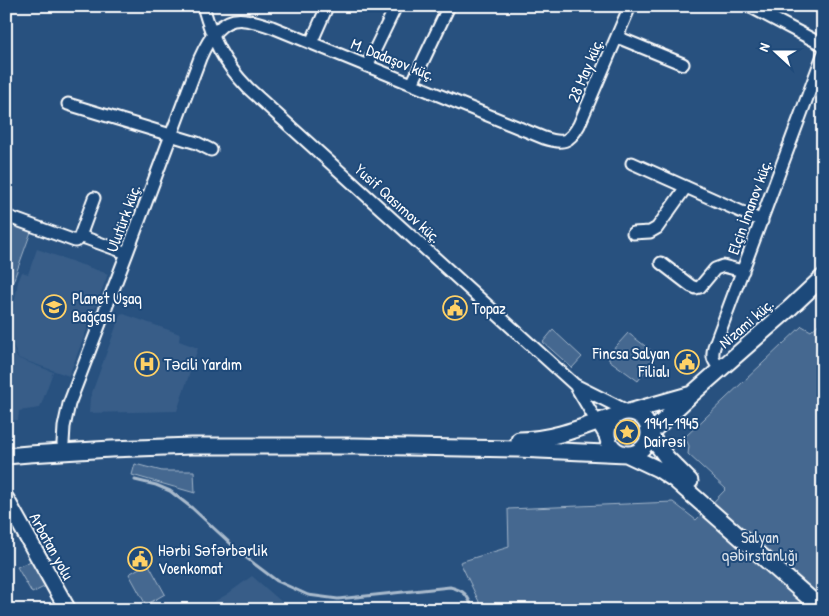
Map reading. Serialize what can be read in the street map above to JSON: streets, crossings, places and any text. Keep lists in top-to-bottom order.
{
  "streets": {
    "main road": ["Nizami küç.", "Arbatan yolu"],
    "street": [
      "M. Dadaşov küç.",
      "28 May küç.",
      "Yusif Qasımov küç.",
      "Elçin İmanov küç.",
      "Ulutürk küç."
    ]
  },
  "crossings": [
    ["M. Dadaşov küç.", "28 May küç."],
    ["M. Dadaşov küç.", "Yusif Qasımov küç."],
    ["M. Dadaşov küç.", "Ulutürk küç."],
    ["Yusif Qasımov küç.", "Ulutürk küç."],
    ["Elçin İmanov küç.", "Nizami küç."]
  ],
  "parks": ["Salyan qəbirstanlığı"],
  "places": {
    "school or university": ["Planet Uşaq Bağçası"],
    "public building": ["Topaz", "Fincsa Salyan Filialı", "Hərbi Səfərbərlik Voenkomat"],
    "hospital": ["Təcili Yardım"],
    "place": ["1941-1945 Dairəsi"]
  },
  "north": "left"
}
